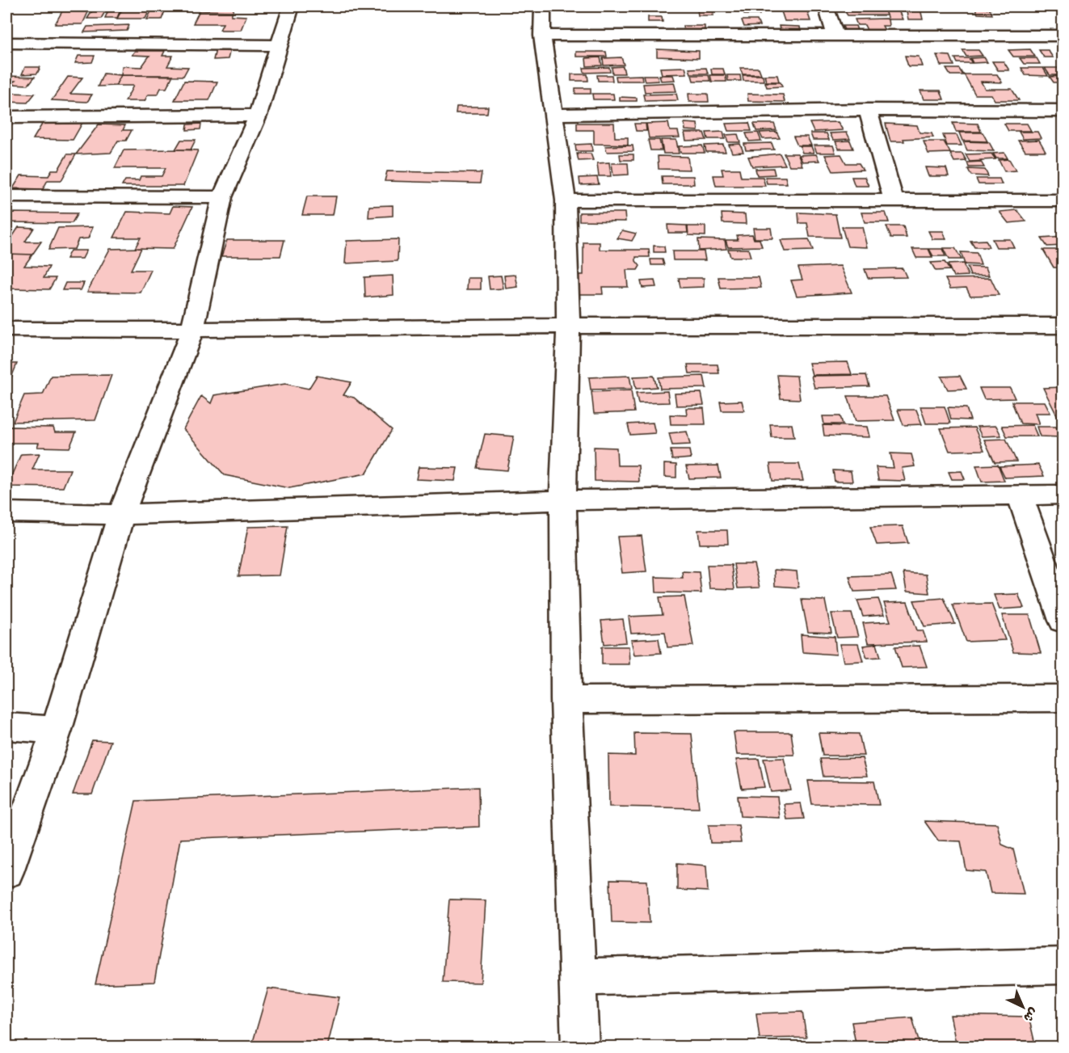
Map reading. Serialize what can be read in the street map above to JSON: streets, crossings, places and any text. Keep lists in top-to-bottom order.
{
  "north": "bottom right"
}
